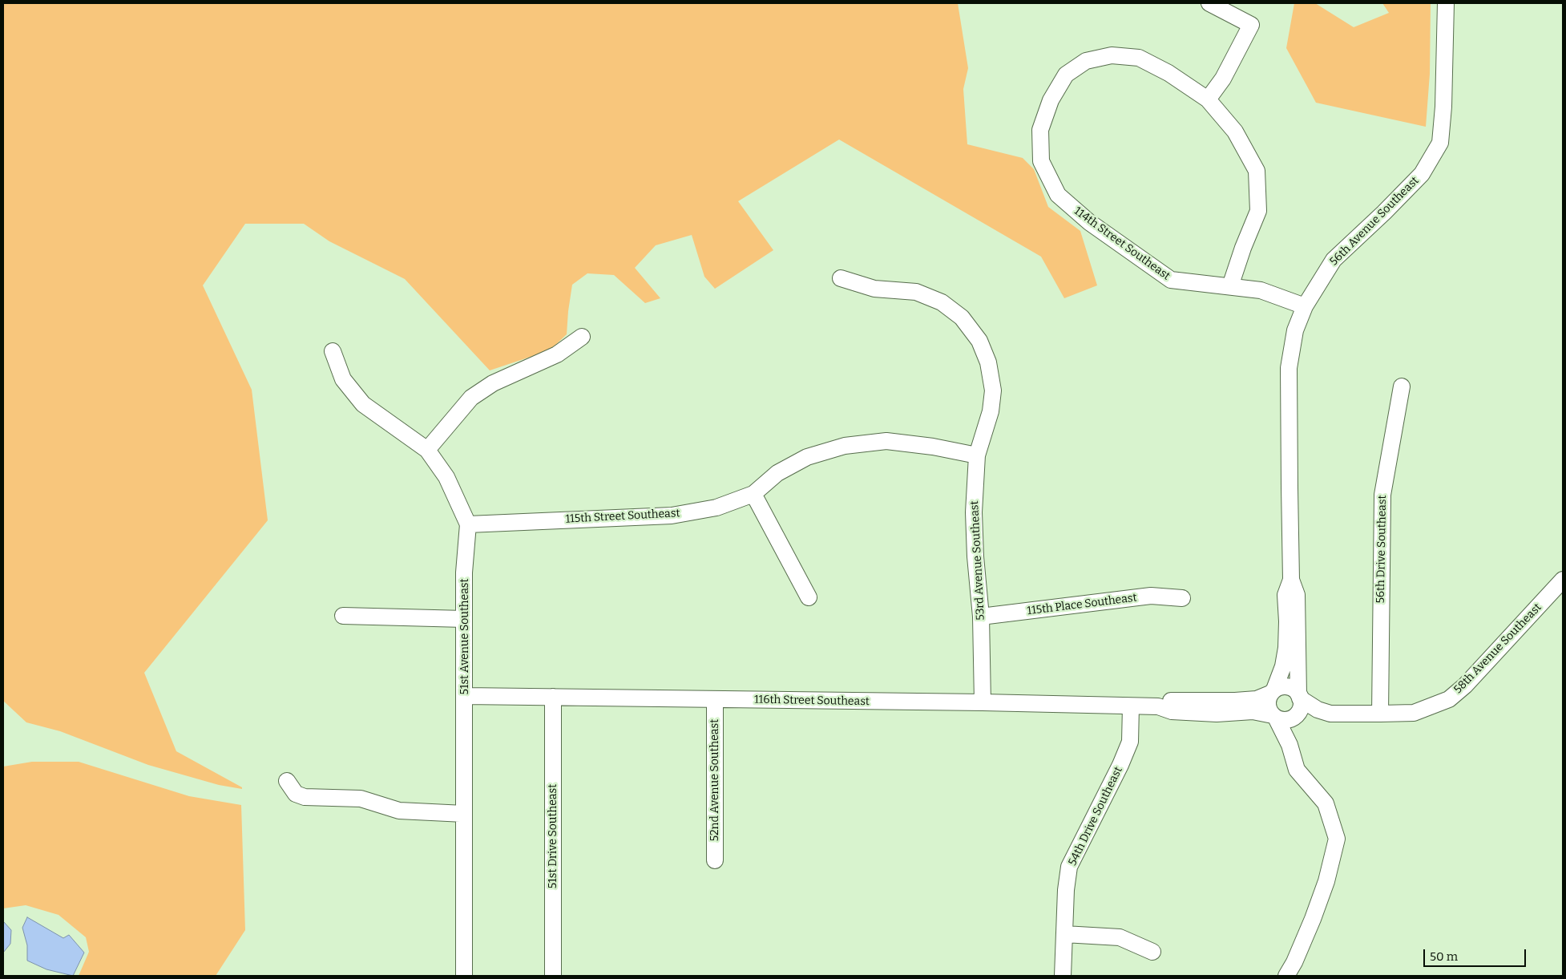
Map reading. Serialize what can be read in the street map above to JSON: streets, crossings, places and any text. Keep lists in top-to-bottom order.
{
  "streets": {
    "street": [
      "56th Avenue Southeast",
      "114th Street Southeast",
      "115th Street Southeast",
      "56th Drive Southeast",
      "53rd Avenue Southeast",
      "115th Place Southeast",
      "51st Avenue Southeast",
      "58th Avenue Southeast",
      "116th Street Southeast",
      "52nd Avenue Southeast",
      "54th Drive Southeast",
      "51st Drive Southeast"
    ]
  },
  "crossings": [
    ["56th Avenue Southeast", "114th Street Southeast"],
    ["56th Avenue Southeast", "58th Avenue Southeast"],
    ["56th Avenue Southeast", "116th Street Southeast"],
    ["115th Street Southeast", "53rd Avenue Southeast"],
    ["115th Street Southeast", "51st Avenue Southeast"],
    ["56th Drive Southeast", "58th Avenue Southeast"],
    ["53rd Avenue Southeast", "115th Place Southeast"],
    ["53rd Avenue Southeast", "116th Street Southeast"],
    ["51st Avenue Southeast", "116th Street Southeast"],
    ["58th Avenue Southeast", "116th Street Southeast"],
    ["116th Street Southeast", "52nd Avenue Southeast"],
    ["116th Street Southeast", "54th Drive Southeast"],
    ["116th Street Southeast", "51st Drive Southeast"]
  ],
  "scale_bar": "50 m"
}
